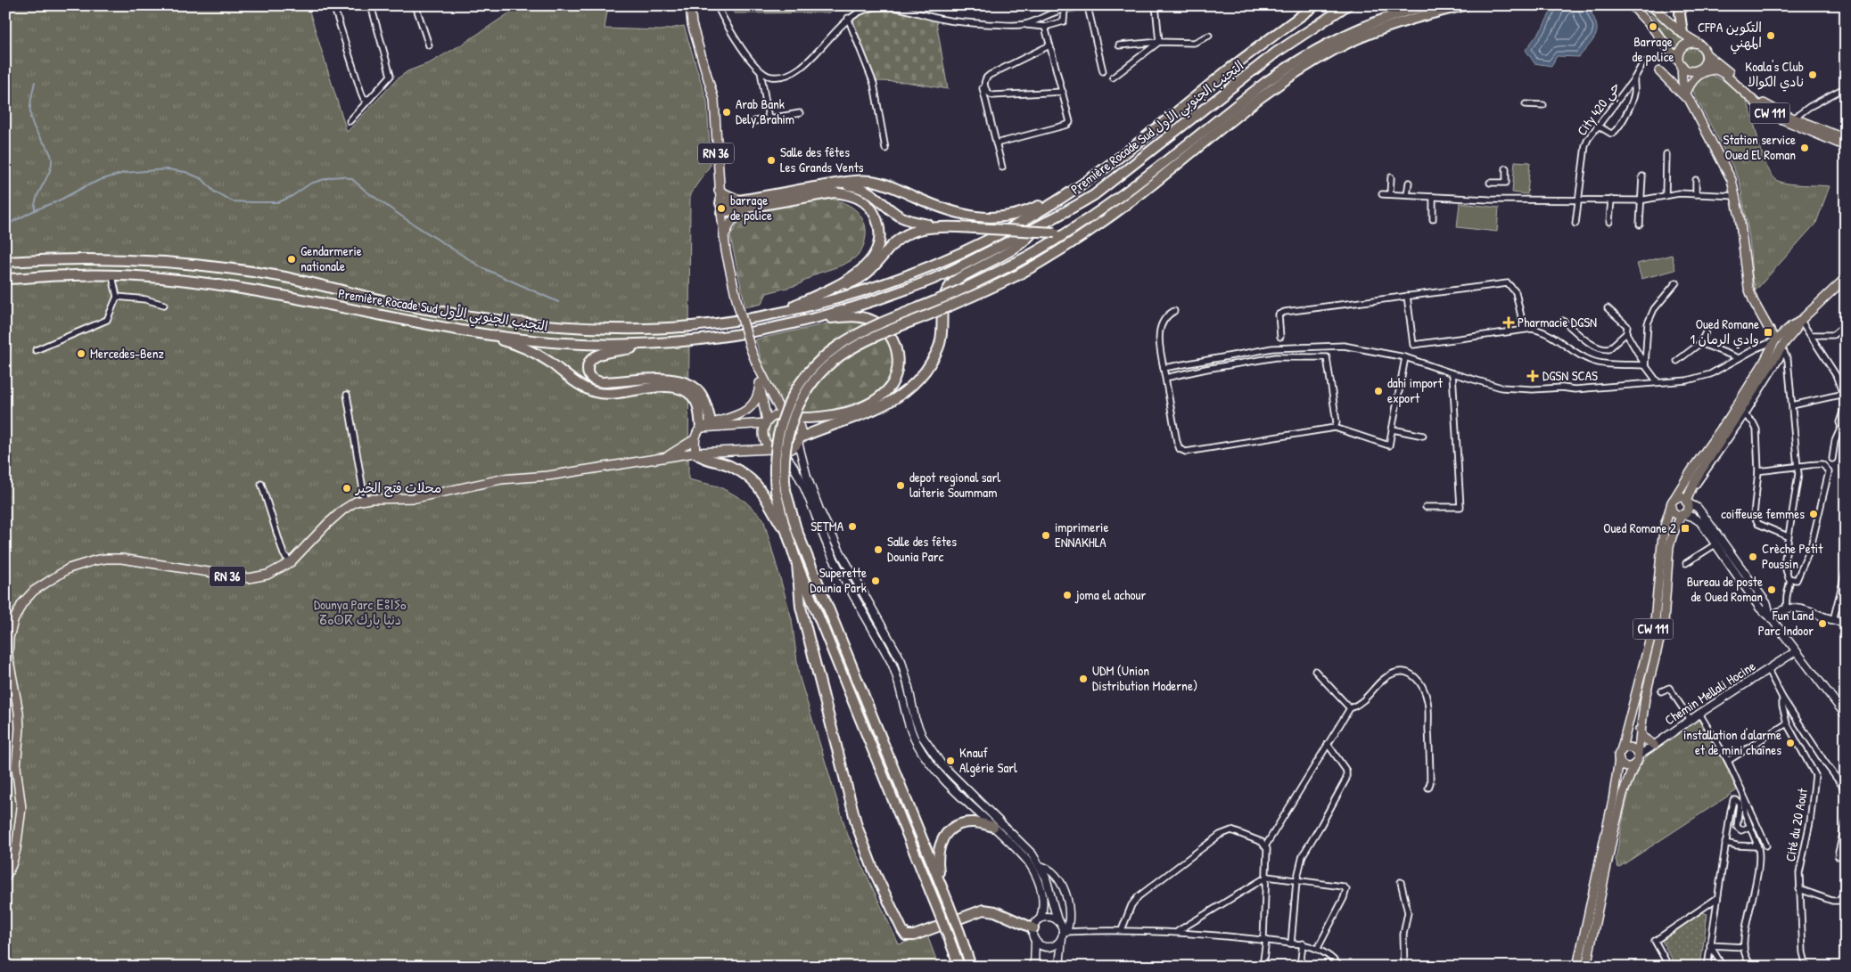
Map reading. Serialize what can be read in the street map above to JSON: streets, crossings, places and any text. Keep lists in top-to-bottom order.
{
  "streets": {
    "highway": ["Première Rocade Sud التجنب الجنوبي الأول"],
    "main road": ["CW 111", "RN 36", "Chemin Mellali Hocine"],
    "street": ["City 420 حي", "Cité du 20 Aout"]
  },
  "crossings": [
    ["CW 111", "Chemin Mellali Hocine"],
    ["Chemin Mellali Hocine", "Cité du 20 Aout"]
  ],
  "parks": ["Dounya Parc ⴹⵓⵏⵢⴰ ⵒⴰⵔⴽ دنيا بارك"],
  "places": {
    "other": [
      "Barrage de police",
      "CFPA التكوين المهني",
      "Koala's Club نادي الكوالا",
      "Arab Bank Dely Brahim",
      "Station service Oued El Roman",
      "Salle des fêtes Les Grands Vents",
      "barrage de police",
      "Gendarmerie nationale",
      "Mercedes-Benz",
      "dahi import export",
      "depot regional sarl laiterie Soummam",
      "محلات فتح الخير",
      "coiffeuse femmes",
      "SETMA",
      "imprimerie ENNAKHLA",
      "Salle des fêtes Dounia Parc",
      "Crèche Petit Poussin",
      "Superette Dounia Park",
      "Bureau de poste de Oued Roman",
      "joma el achour",
      "Fun Land Parc Indoor",
      "UDM (Union Distribution Moderne)",
      "installation d'alarme et de mini chaînes",
      "Knauf Algérie Sarl"
    ],
    "health": ["Pharmacie DGSN", "DGSN SCAS"],
    "transit": ["Oued Romane 1 وادي الرمان", "Oued Romane 2"]
  }
}
